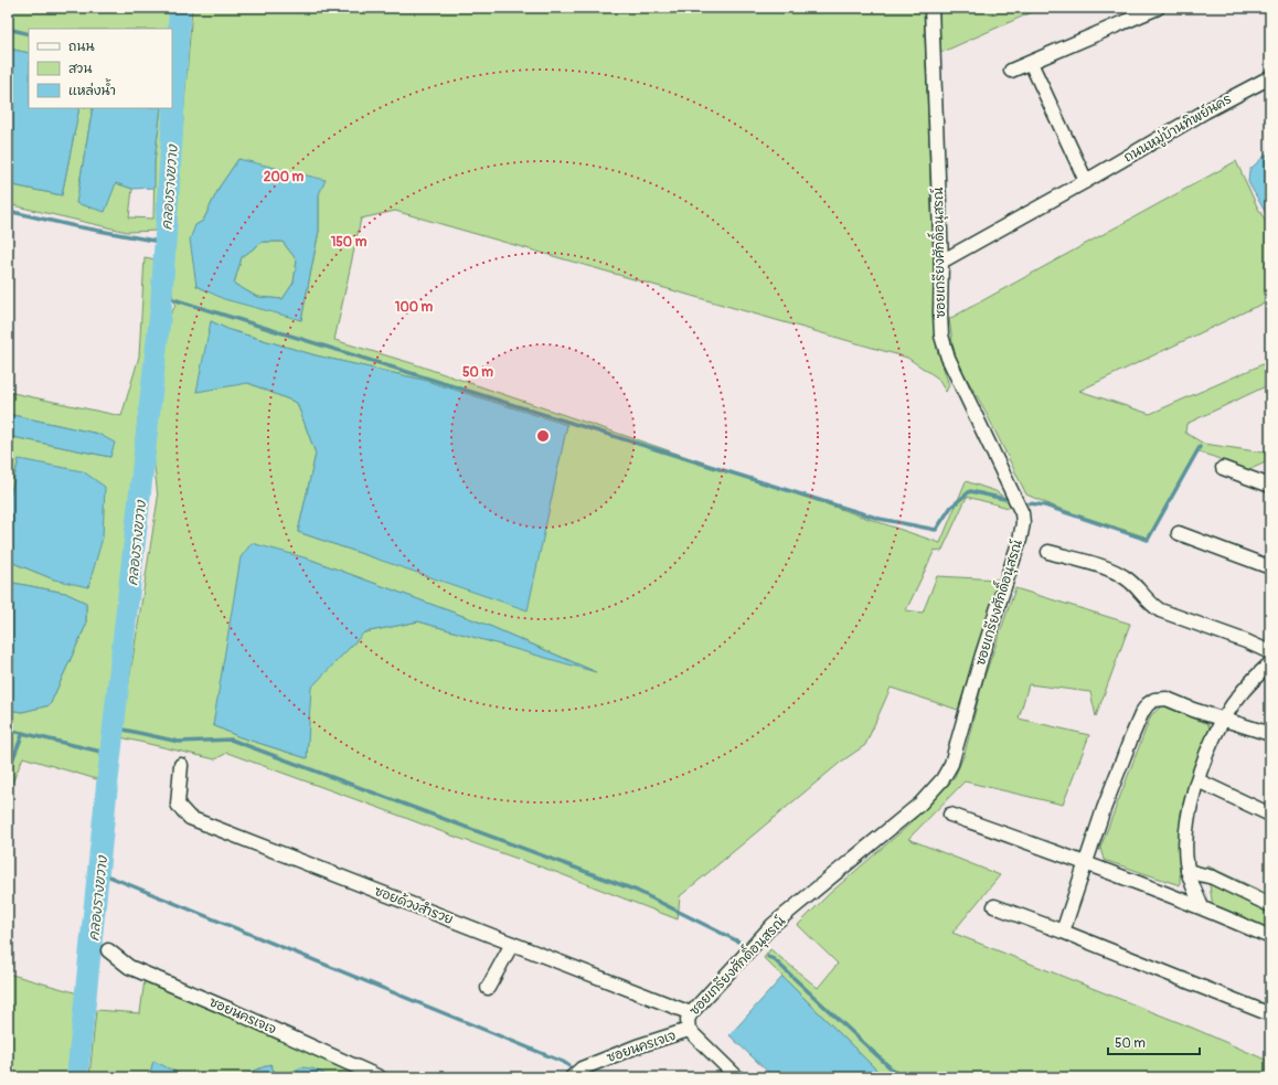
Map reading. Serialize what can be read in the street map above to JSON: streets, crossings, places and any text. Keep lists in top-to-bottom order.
{
  "streets": {
    "street": [
      "ถนนหมู่บ้านทิพย์นคร",
      "ซอยเกรียงศักดิ์อนุสรณ์",
      "ซอยด้วงสำรวย",
      "ซอยนครเจเจ"
    ]
  },
  "crossings": [
    ["ถนนหมู่บ้านทิพย์นคร", "ซอยเกรียงศักดิ์อนุสรณ์"],
    ["ซอยเกรียงศักดิ์อนุสรณ์", "ซอยด้วงสำรวย"],
    ["ซอยเกรียงศักดิ์อนุสรณ์", "ซอยนครเจเจ"]
  ],
  "water": ["คลองรางขวาง"],
  "legend": ["ถนน", "สวน", "แหล่งน้ำ"],
  "scale_bar": "50 m",
  "rings": [
    "200 m",
    "150 m",
    "100 m",
    "50 m"
  ]
}
